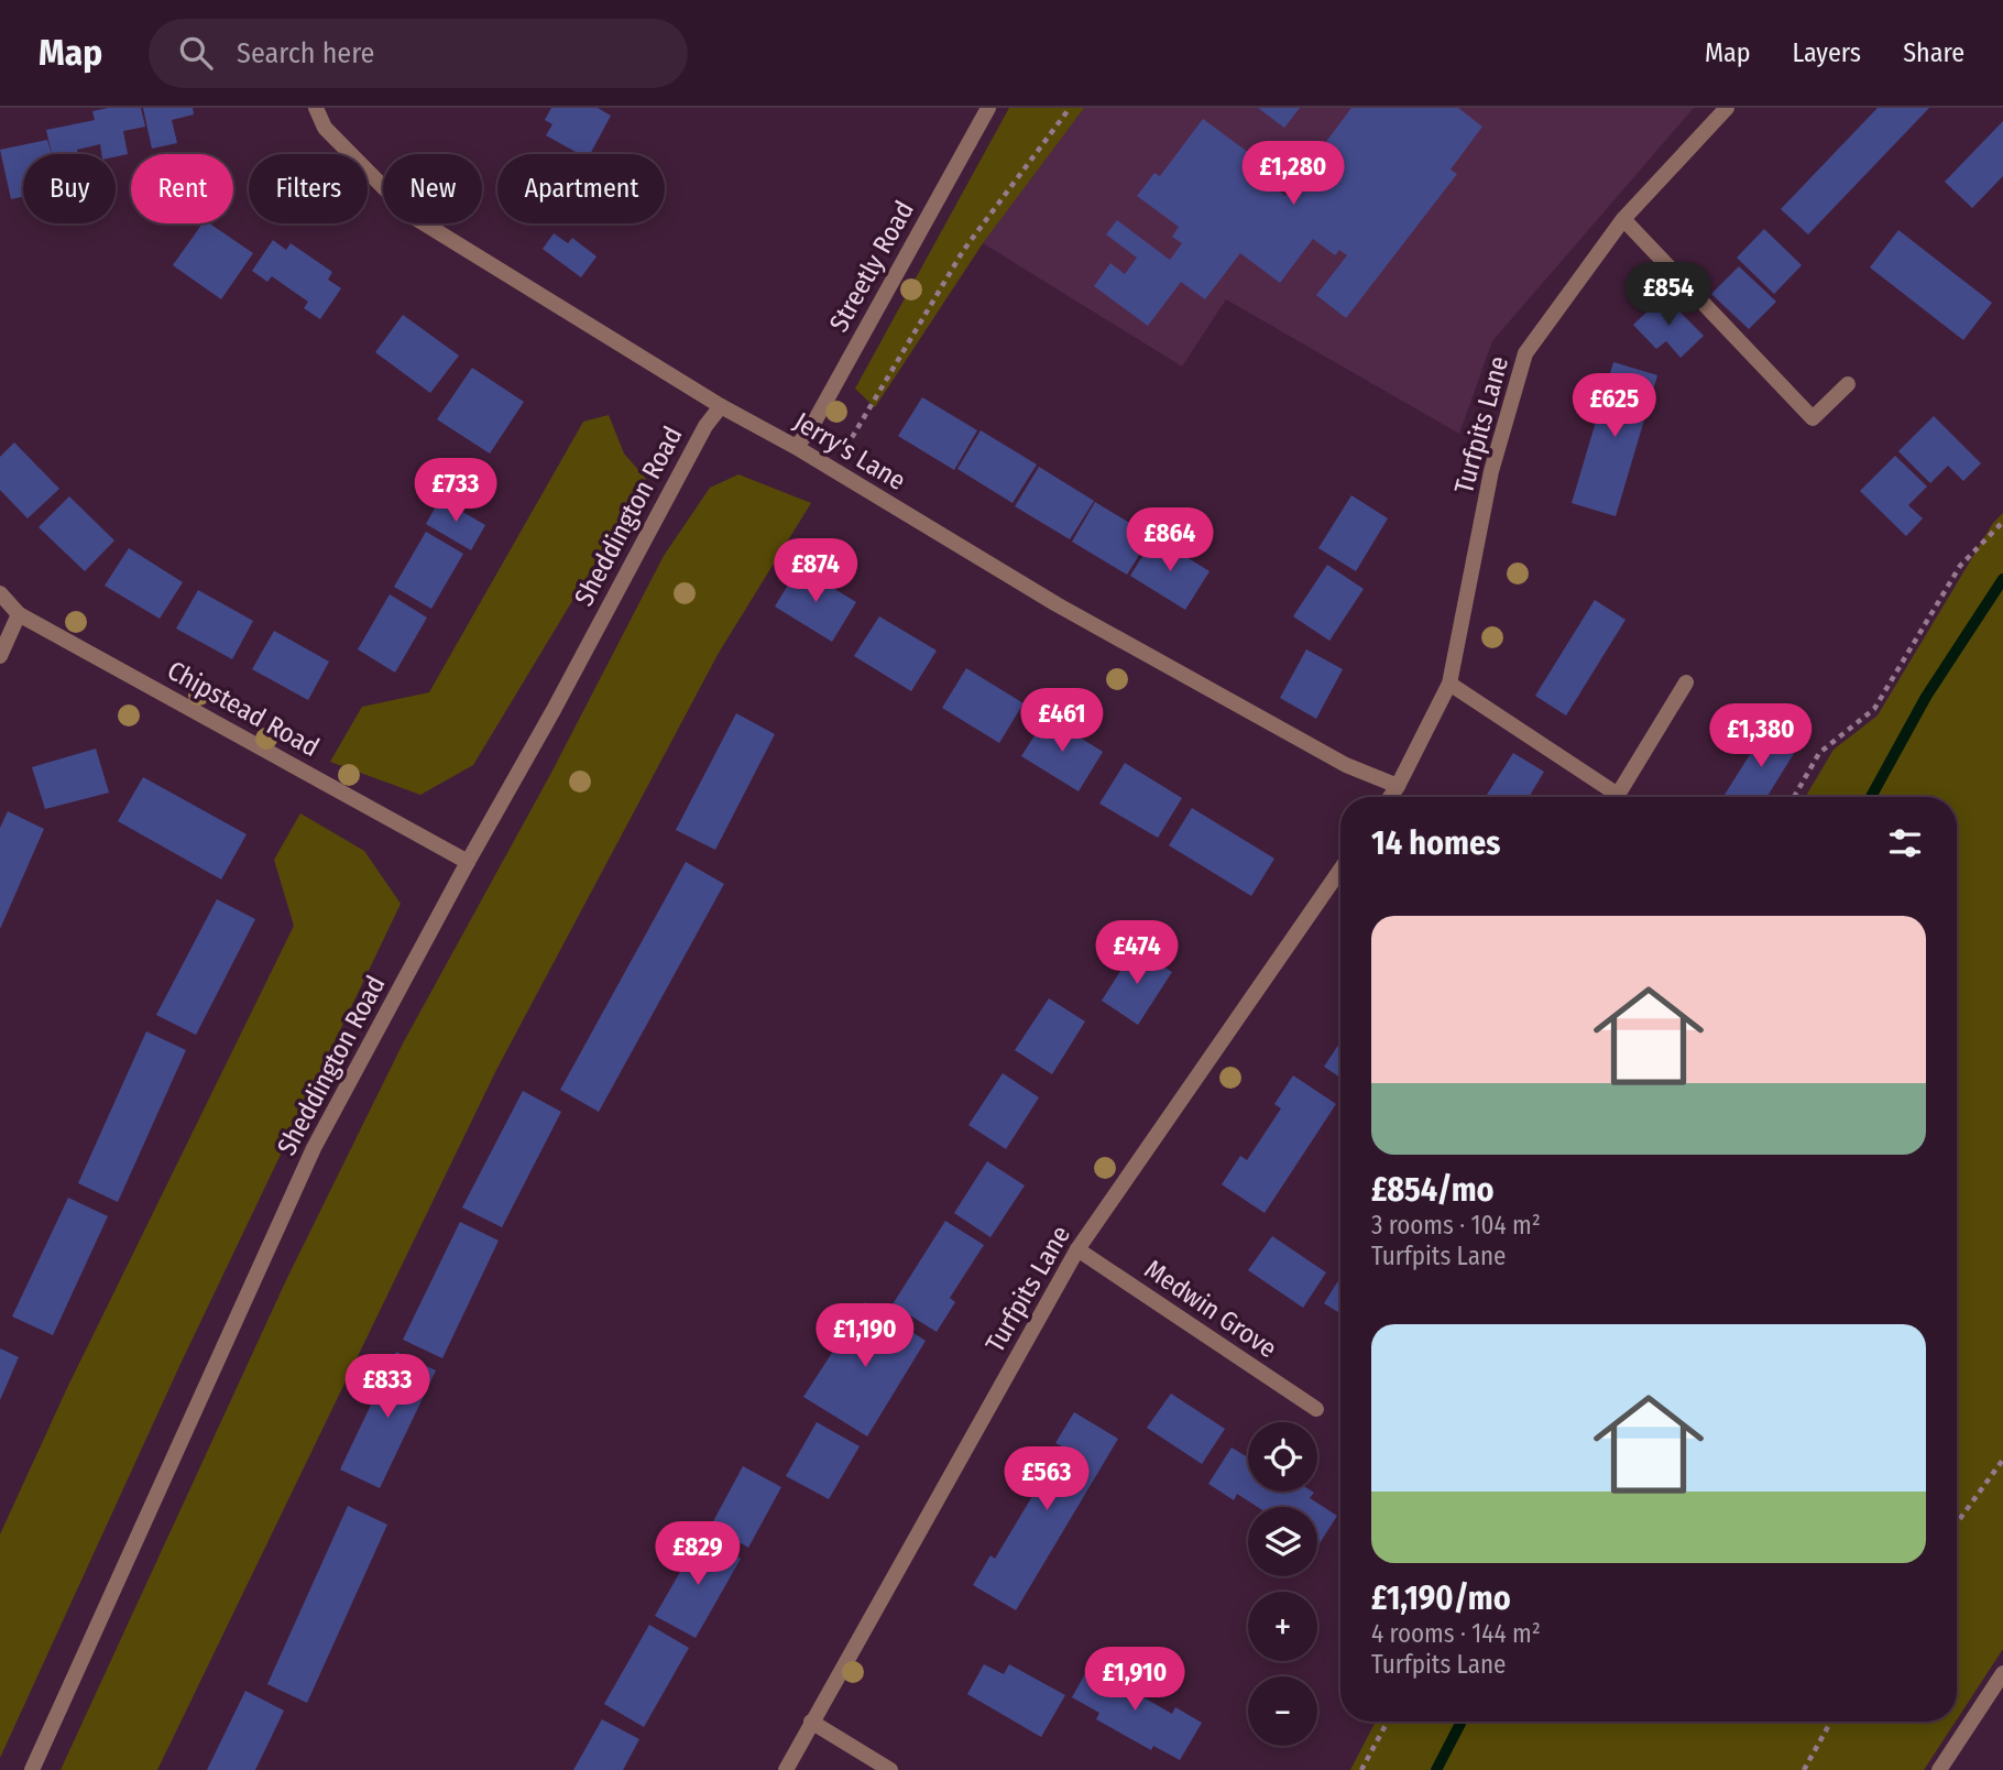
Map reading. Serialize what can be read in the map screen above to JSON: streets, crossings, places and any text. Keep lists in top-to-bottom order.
{
  "streets": {
    "street": [
      "Streetly Road",
      "Turfpits Lane",
      "Jerry's Lane",
      "Sheddington Road",
      "Chipstead Road",
      "Medwin Grove"
    ]
  },
  "crossings": [
    ["Streetly Road", "Jerry's Lane"],
    ["Turfpits Lane", "Jerry's Lane"],
    ["Turfpits Lane", "Medwin Grove"],
    ["Jerry's Lane", "Sheddington Road"],
    ["Sheddington Road", "Chipstead Road"]
  ],
  "page": {
    "header": "Map",
    "search": "Search here",
    "nav": ["Map", "Layers", "Share"],
    "price": [
      "£1,280",
      "£854",
      "£625",
      "£733",
      "£864",
      "£874",
      "£461",
      "£1,380",
      "£474",
      "£1,190",
      "£833",
      "£563",
      "£829",
      "£1,910"
    ],
    "chip": [
      "Buy",
      "Rent",
      "Filters",
      "New",
      "Apartment"
    ],
    "heading": "14 homes",
    "list": [
      {
        "name": "£854/mo",
        "note": "3 rooms · 104 m² · Turfpits Lane"
      },
      {
        "name": "£1,190/mo",
        "note": "4 rooms · 144 m² · Turfpits Lane"
      }
    ],
    "map_buttons": ["+", "−"]
  }
}
